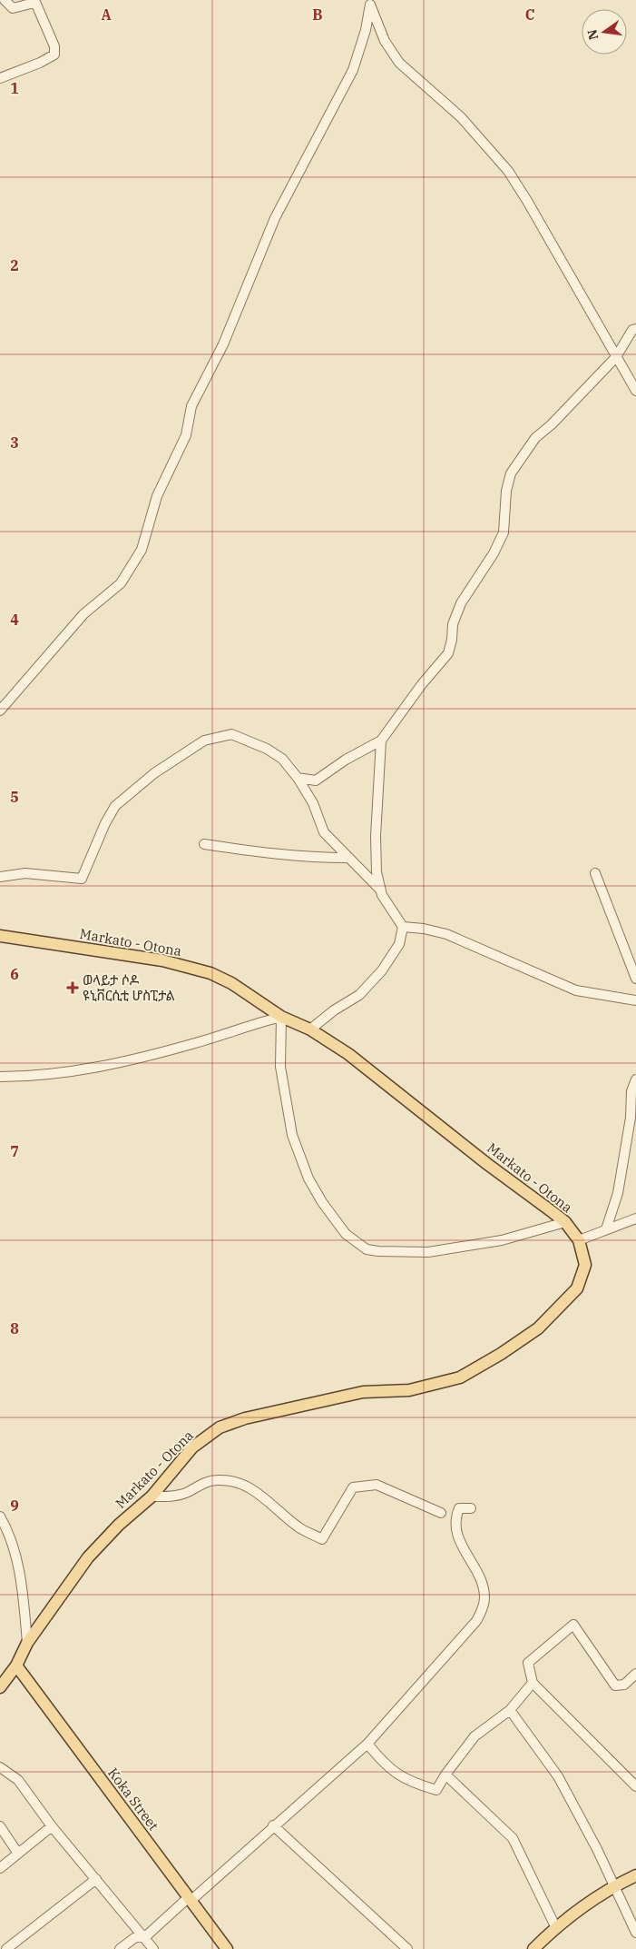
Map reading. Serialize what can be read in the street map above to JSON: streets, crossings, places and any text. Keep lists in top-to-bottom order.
{
  "streets": {
    "main road": ["Markato - Otona", "Koka Street"]
  },
  "crossings": [
    ["Markato - Otona", "Koka Street"]
  ],
  "places": {
    "health": ["ወላይታ ሶዶ ዩኒቨርሲቲ ሆስፒታል"]
  },
  "north": "left",
  "grid": {
    "columns": ["A", "B", "C"],
    "rows": [
      "1",
      "2",
      "3",
      "4",
      "5",
      "6",
      "7",
      "8",
      "9"
    ]
  }
}
